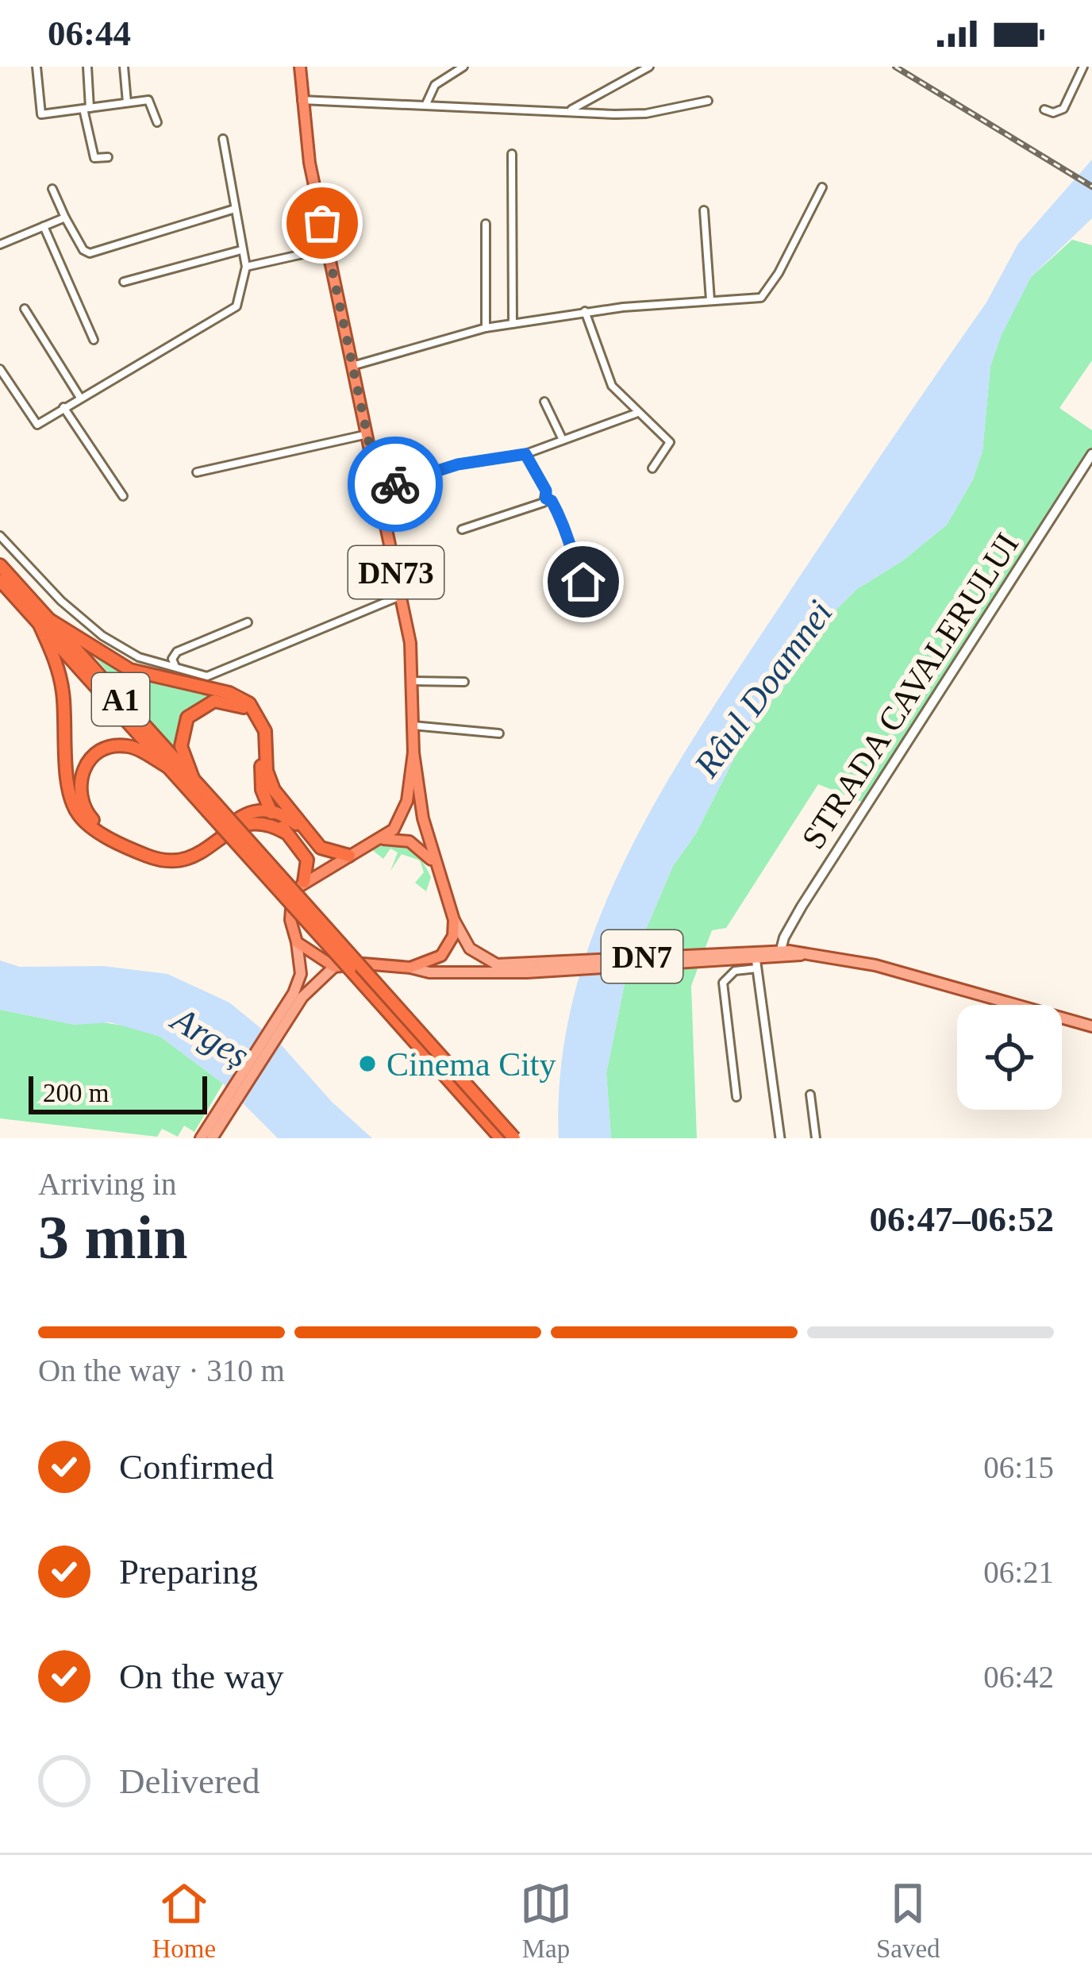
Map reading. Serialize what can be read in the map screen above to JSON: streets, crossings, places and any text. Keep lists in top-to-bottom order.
{
  "streets": {
    "highway": ["DN73", "A1", "DN7"],
    "main road": ["STRADA CAVALERULUI"]
  },
  "crossings": [
    ["STRADA CAVALERULUI", "DN7"]
  ],
  "water": ["Râul Doamnei", "Argeș"],
  "places": ["Cinema City"],
  "scale_bar": "200 m",
  "page": {
    "status": "06:44",
    "scale": "200 m",
    "heading": ["3 min", "Arriving in", "06:47–06:52"],
    "bar": "On the way · 310 m",
    "list": [
      ["Confirmed", "06:15"],
      ["Preparing", "06:21"],
      ["On the way", "06:42"],
      "Delivered"
    ],
    "tabs": ["Home", "Map", "Saved"]
  }
}
